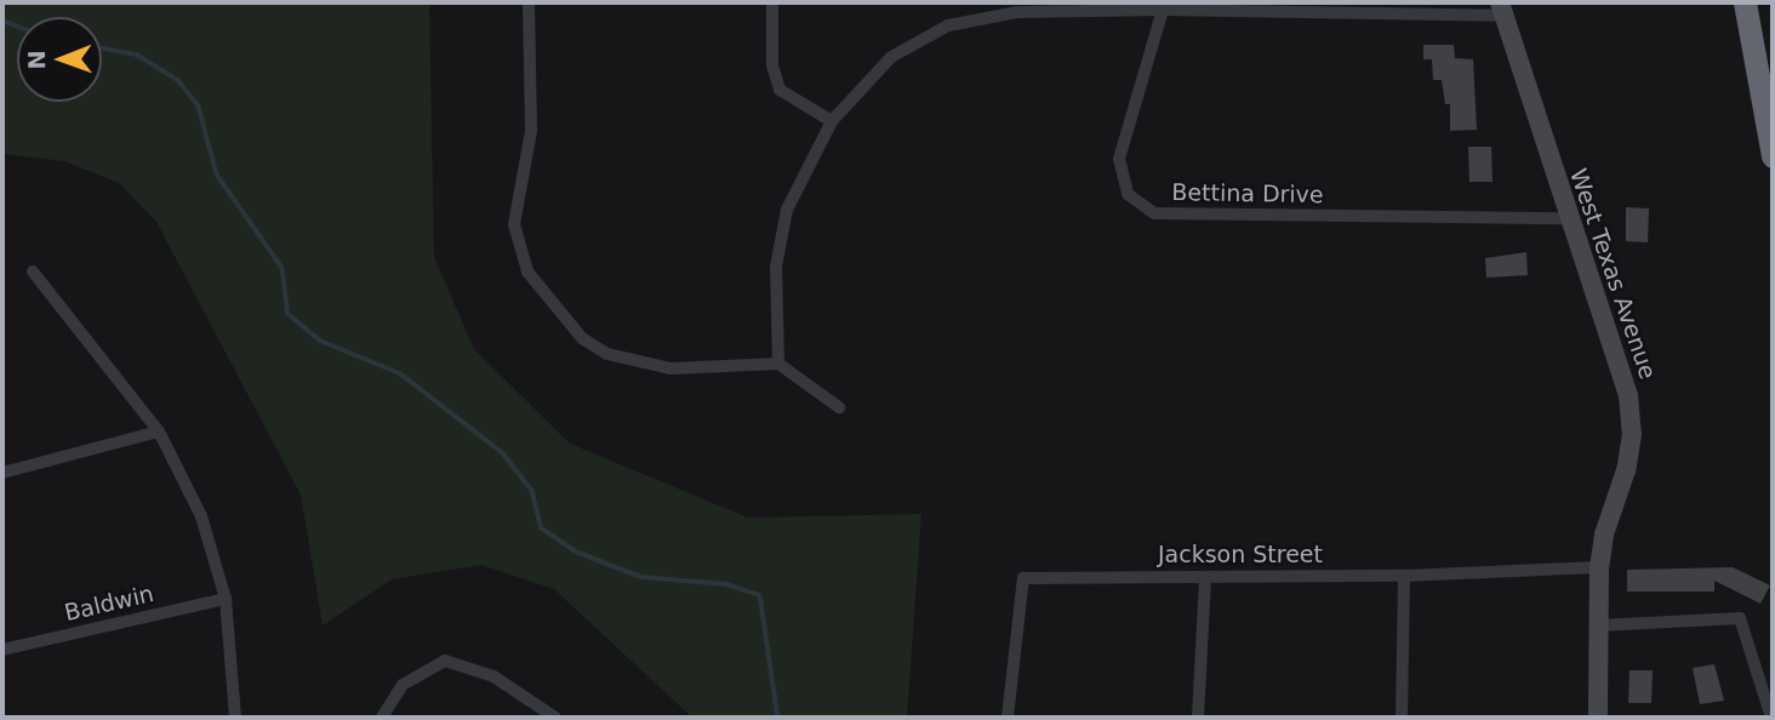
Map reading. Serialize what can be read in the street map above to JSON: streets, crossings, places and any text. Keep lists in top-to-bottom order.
{
  "streets": {
    "street": [
      "Bettina Drive",
      "West Texas Avenue",
      "Jackson Street",
      "Baldwin"
    ]
  },
  "crossings": [
    ["Bettina Drive", "West Texas Avenue"],
    ["West Texas Avenue", "Jackson Street"]
  ],
  "north": "left"
}
